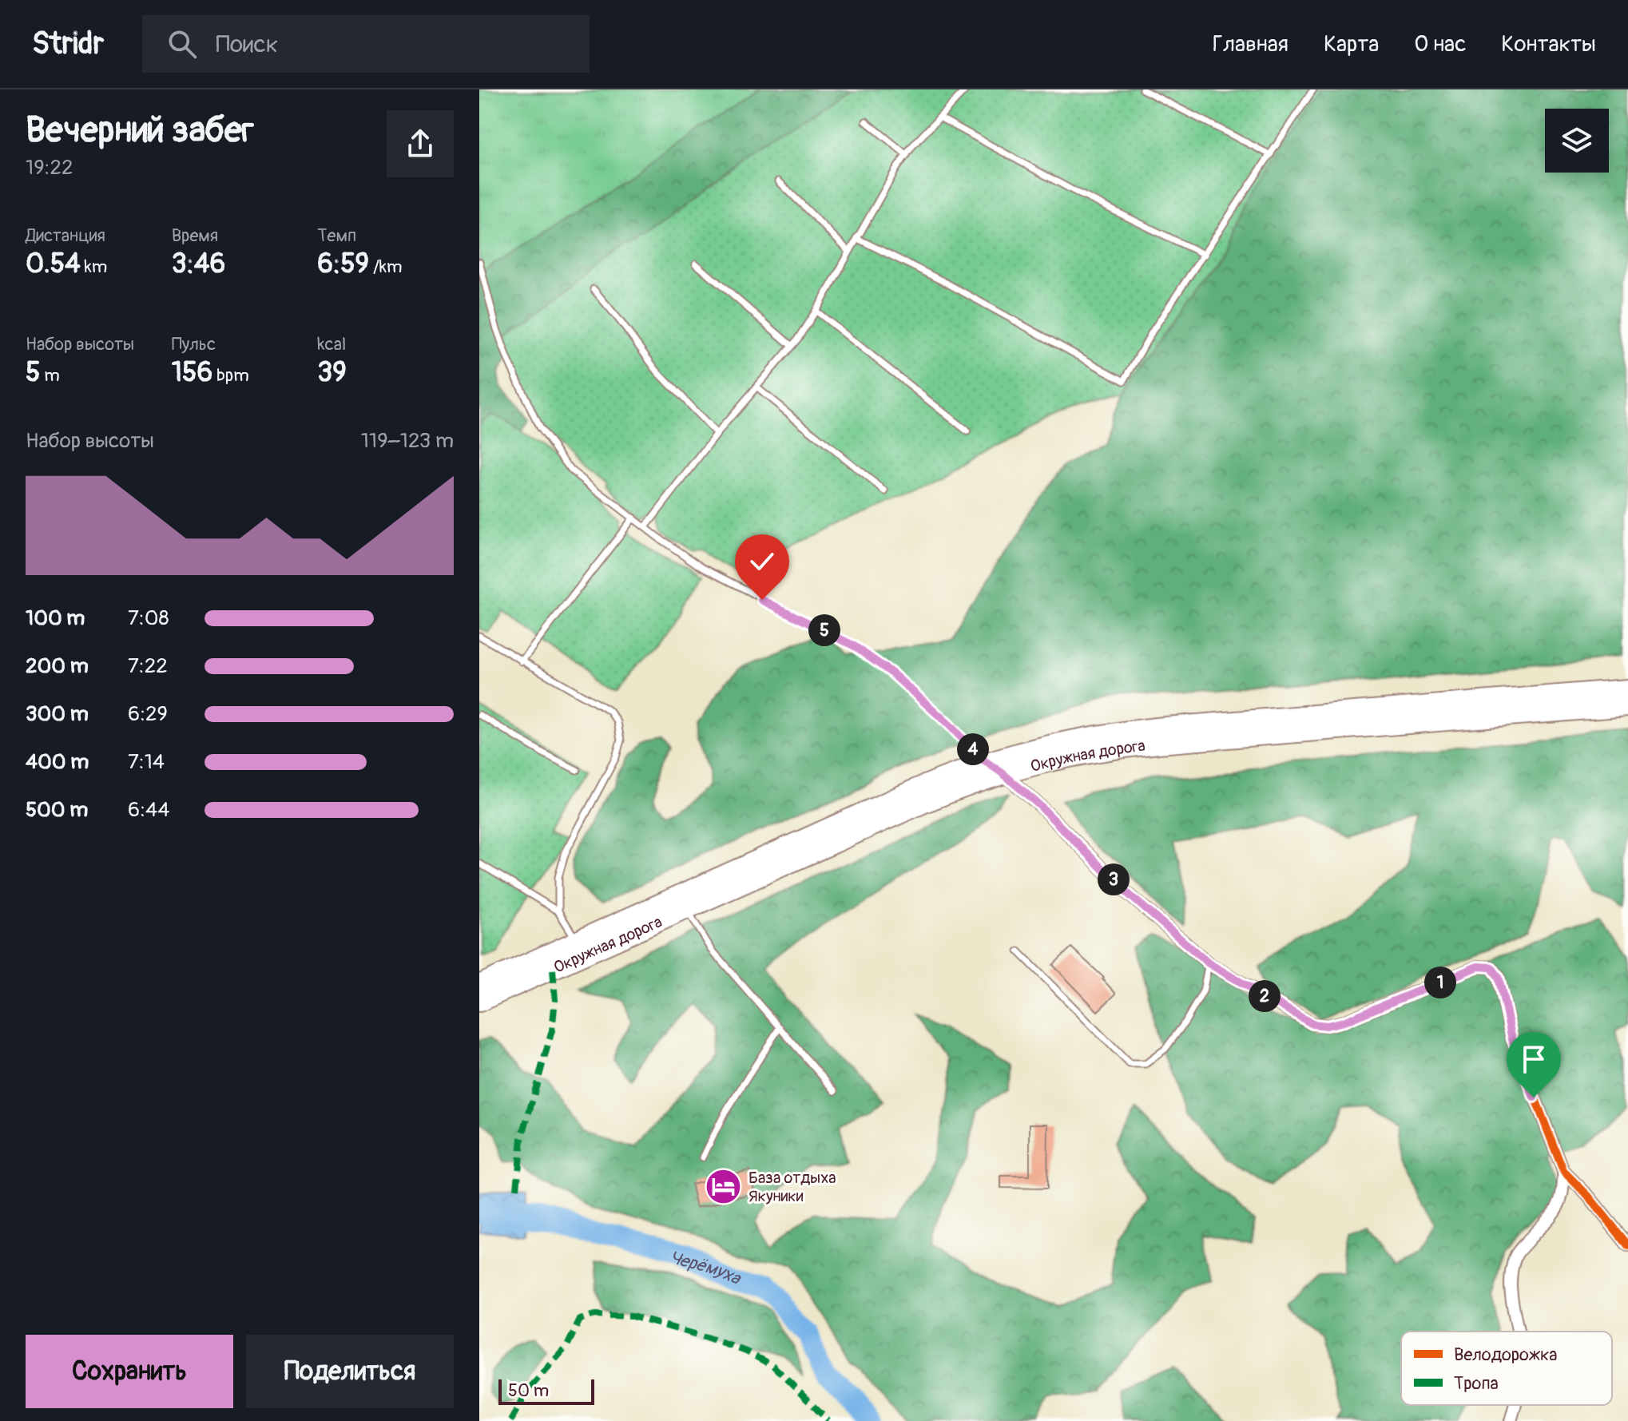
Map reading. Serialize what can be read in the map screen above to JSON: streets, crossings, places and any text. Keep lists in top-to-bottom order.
{
  "streets": {
    "main road": ["Окружная дорога"]
  },
  "water": ["Черёмуха"],
  "places": {
    "hotel": ["База отдыха Якуники"]
  },
  "legend": ["Велодорожка", "Тропа"],
  "scale_bar": "50 m",
  "page": {
    "header": "Stridr",
    "search": "Поиск",
    "nav": [
      "Главная",
      "Карта",
      "О нас",
      "Контакты"
    ],
    "heading": ["Вечерний забег", "19:22"],
    "stats": [
      ["Дистанция", "0.54 km"],
      ["Время", "3:46"],
      ["Темп", "6:59 /km"],
      ["Набор высоты", "5 m"],
      ["Пульс", "156 bpm"],
      ["kcal", "39"]
    ],
    "chart": ["Набор высоты", "119–123 m"],
    "list": [
      {
        "name": "100 m",
        "note": "7:08"
      },
      {
        "name": "200 m",
        "note": "7:22"
      },
      {
        "name": "300 m",
        "note": "6:29"
      },
      {
        "name": "400 m",
        "note": "7:14"
      },
      {
        "name": "500 m",
        "note": "6:44"
      }
    ],
    "pins": [
      "5",
      "4",
      "3",
      "1",
      "2"
    ],
    "buttons": ["Сохранить", "Поделиться"],
    "scale": "50 m"
  }
}
